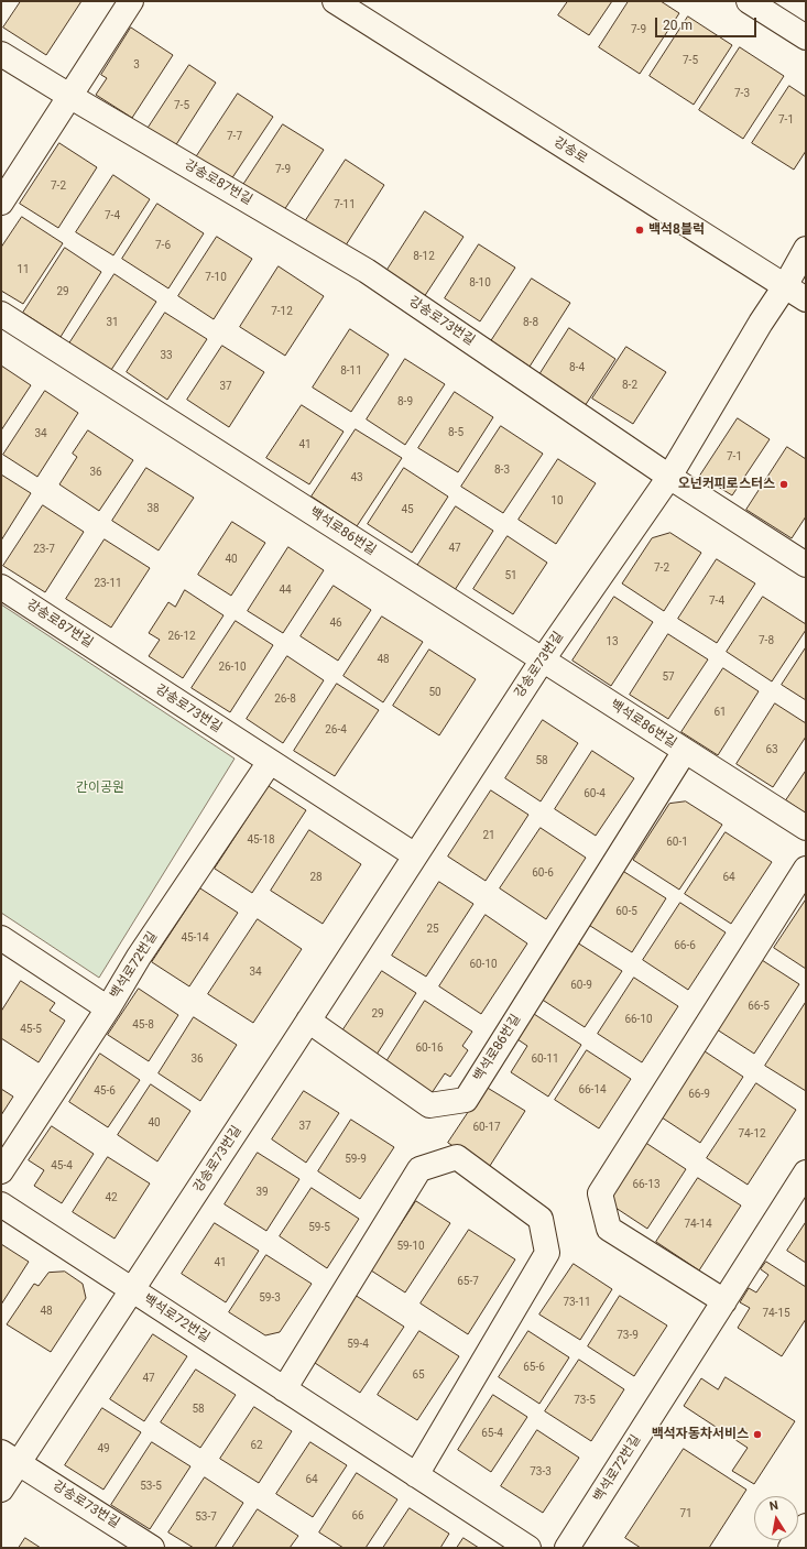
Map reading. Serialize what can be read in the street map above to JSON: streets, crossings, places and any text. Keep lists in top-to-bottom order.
{
  "streets": {
    "street": [
      "강송로",
      "강송로87번길",
      "강송로73번길",
      "백석로86번길",
      "백석로72번길"
    ]
  },
  "crossings": [
    ["강송로", "강송로73번길"],
    ["강송로87번길", "강송로73번길"],
    ["강송로73번길", "백석로86번길"],
    ["강송로73번길", "백석로72번길"]
  ],
  "parks": ["간이공원"],
  "places": ["백석8블럭", "오넌커피로스터스", "백석자동차서비스"],
  "house_numbers": [
    "7-9",
    "7-5",
    "3",
    "7-3",
    "7-5",
    "7-1",
    "7-7",
    "7-9",
    "7-2",
    "7-11",
    "7-4",
    "7-6",
    "8-12",
    "11",
    "7-10",
    "8-10",
    "29",
    "7-12",
    "31",
    "8-8",
    "33",
    "8-4",
    "8-11",
    "8-2",
    "37",
    "8-9",
    "8-5",
    "34",
    "41",
    "7-1",
    "8-3",
    "36",
    "43",
    "10",
    "38",
    "45",
    "47",
    "23-7",
    "40",
    "7-2",
    "51",
    "23-11",
    "44",
    "7-4",
    "46",
    "26-12",
    "7-8",
    "13",
    "48",
    "26-10",
    "57",
    "50",
    "26-8",
    "61",
    "26-4",
    "63",
    "58",
    "60-4",
    "21",
    "45-18",
    "60-1",
    "60-6",
    "28",
    "64",
    "60-5",
    "25",
    "45-14",
    "66-6",
    "60-10",
    "34",
    "60-9",
    "66-5",
    "29",
    "66-10",
    "45-8",
    "45-5",
    "60-16",
    "36",
    "60-11",
    "66-14",
    "45-6",
    "66-9",
    "40",
    "37",
    "60-17",
    "74-12",
    "59-9",
    "45-4",
    "66-13",
    "39",
    "42",
    "74-14",
    "59-5",
    "59-10",
    "41",
    "65-7",
    "59-3",
    "73-11",
    "48",
    "74-15",
    "73-9",
    "59-4",
    "65-6",
    "65",
    "47",
    "73-5",
    "58",
    "65-4",
    "62",
    "49",
    "73-3",
    "64",
    "53-5",
    "71",
    "66",
    "53-7"
  ],
  "scale_bar": "20 m",
  "north": "top"
}
